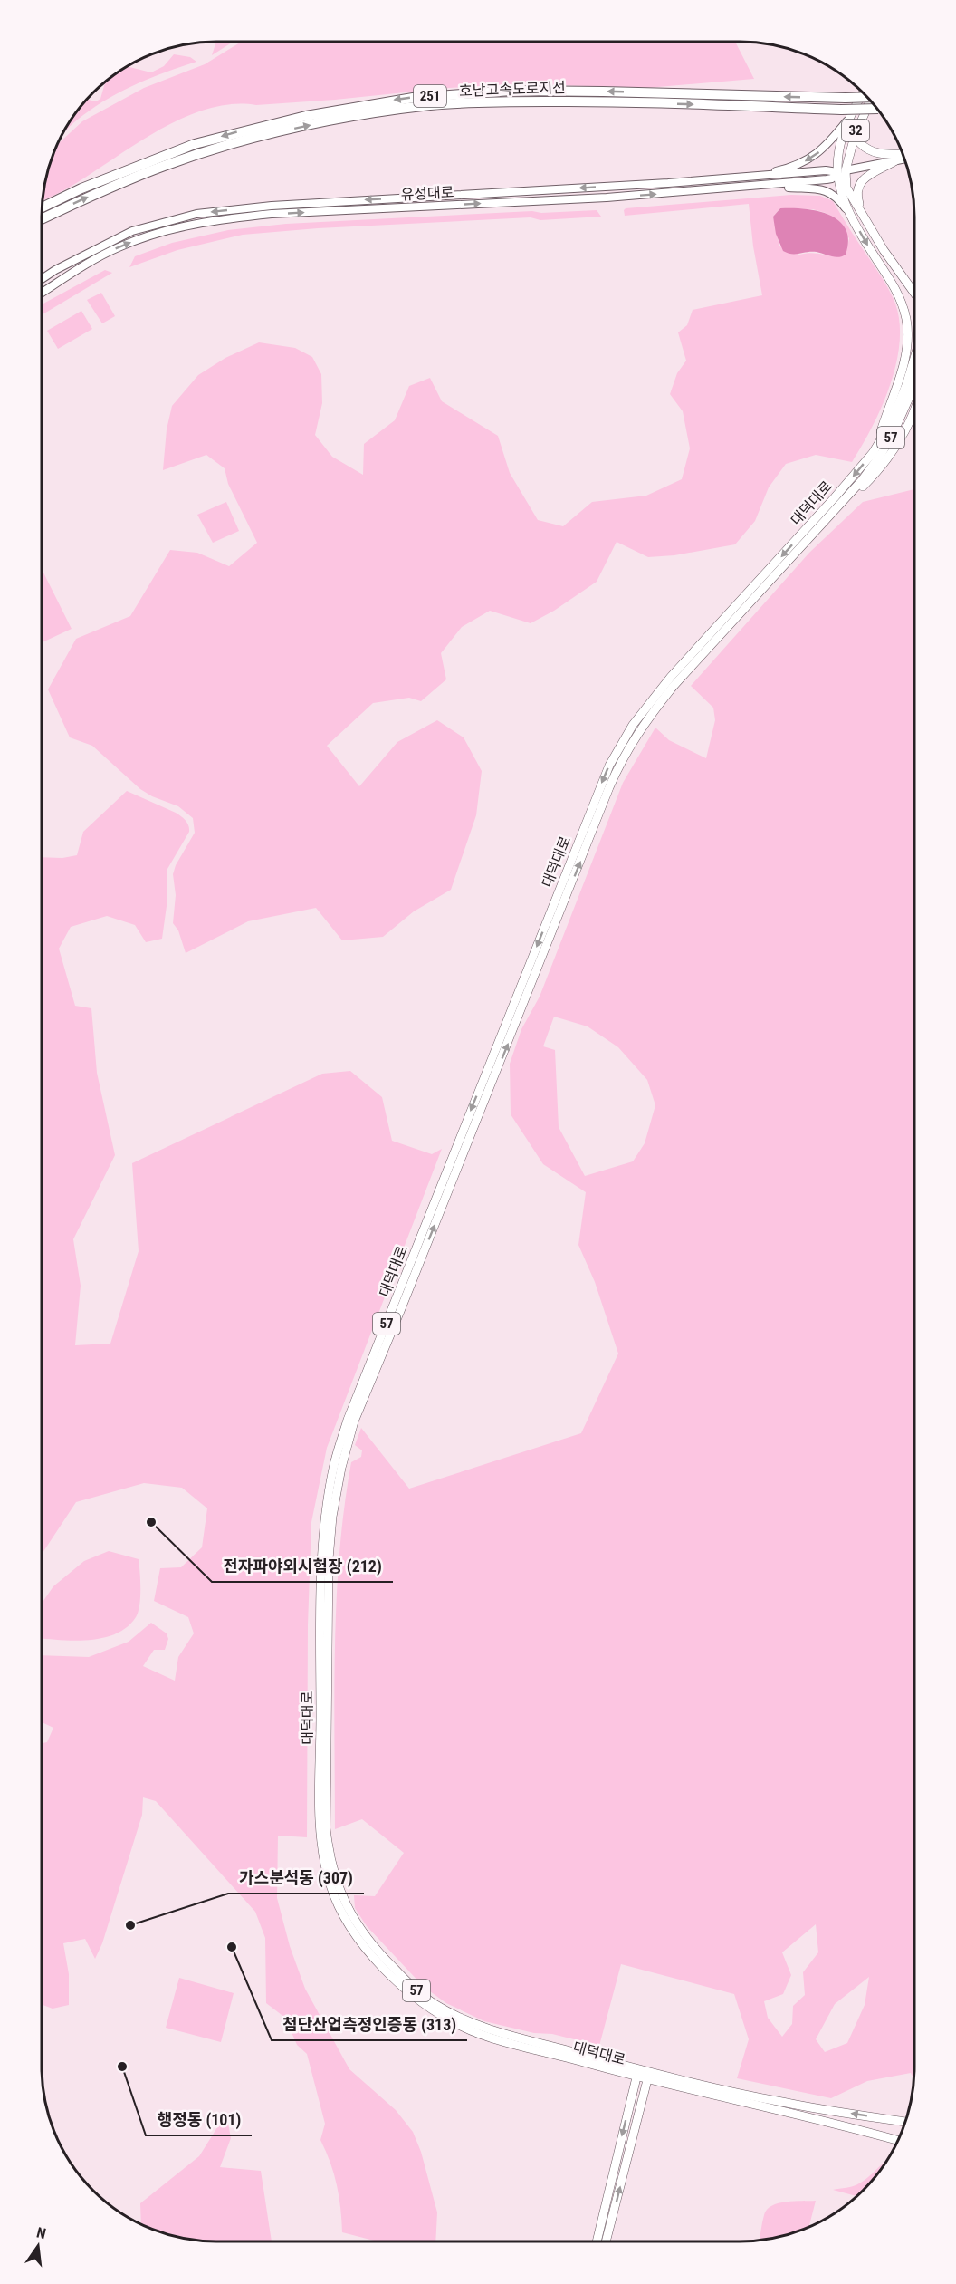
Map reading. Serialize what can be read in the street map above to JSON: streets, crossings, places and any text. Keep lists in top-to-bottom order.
{
  "streets": {
    "highway": ["호남고속도로지선", "251"],
    "main road": [
      "32",
      "유성대로",
      "57",
      "대덕대로"
    ]
  },
  "crossings": [
    ["32", "유성대로"],
    ["57", "대덕대로"]
  ],
  "places": [
    "전자파야외시험장 (212)",
    "가스분석동 (307)",
    "첨단산업측정인증동 (313)",
    "행정동 (101)"
  ],
  "north": "top"
}
